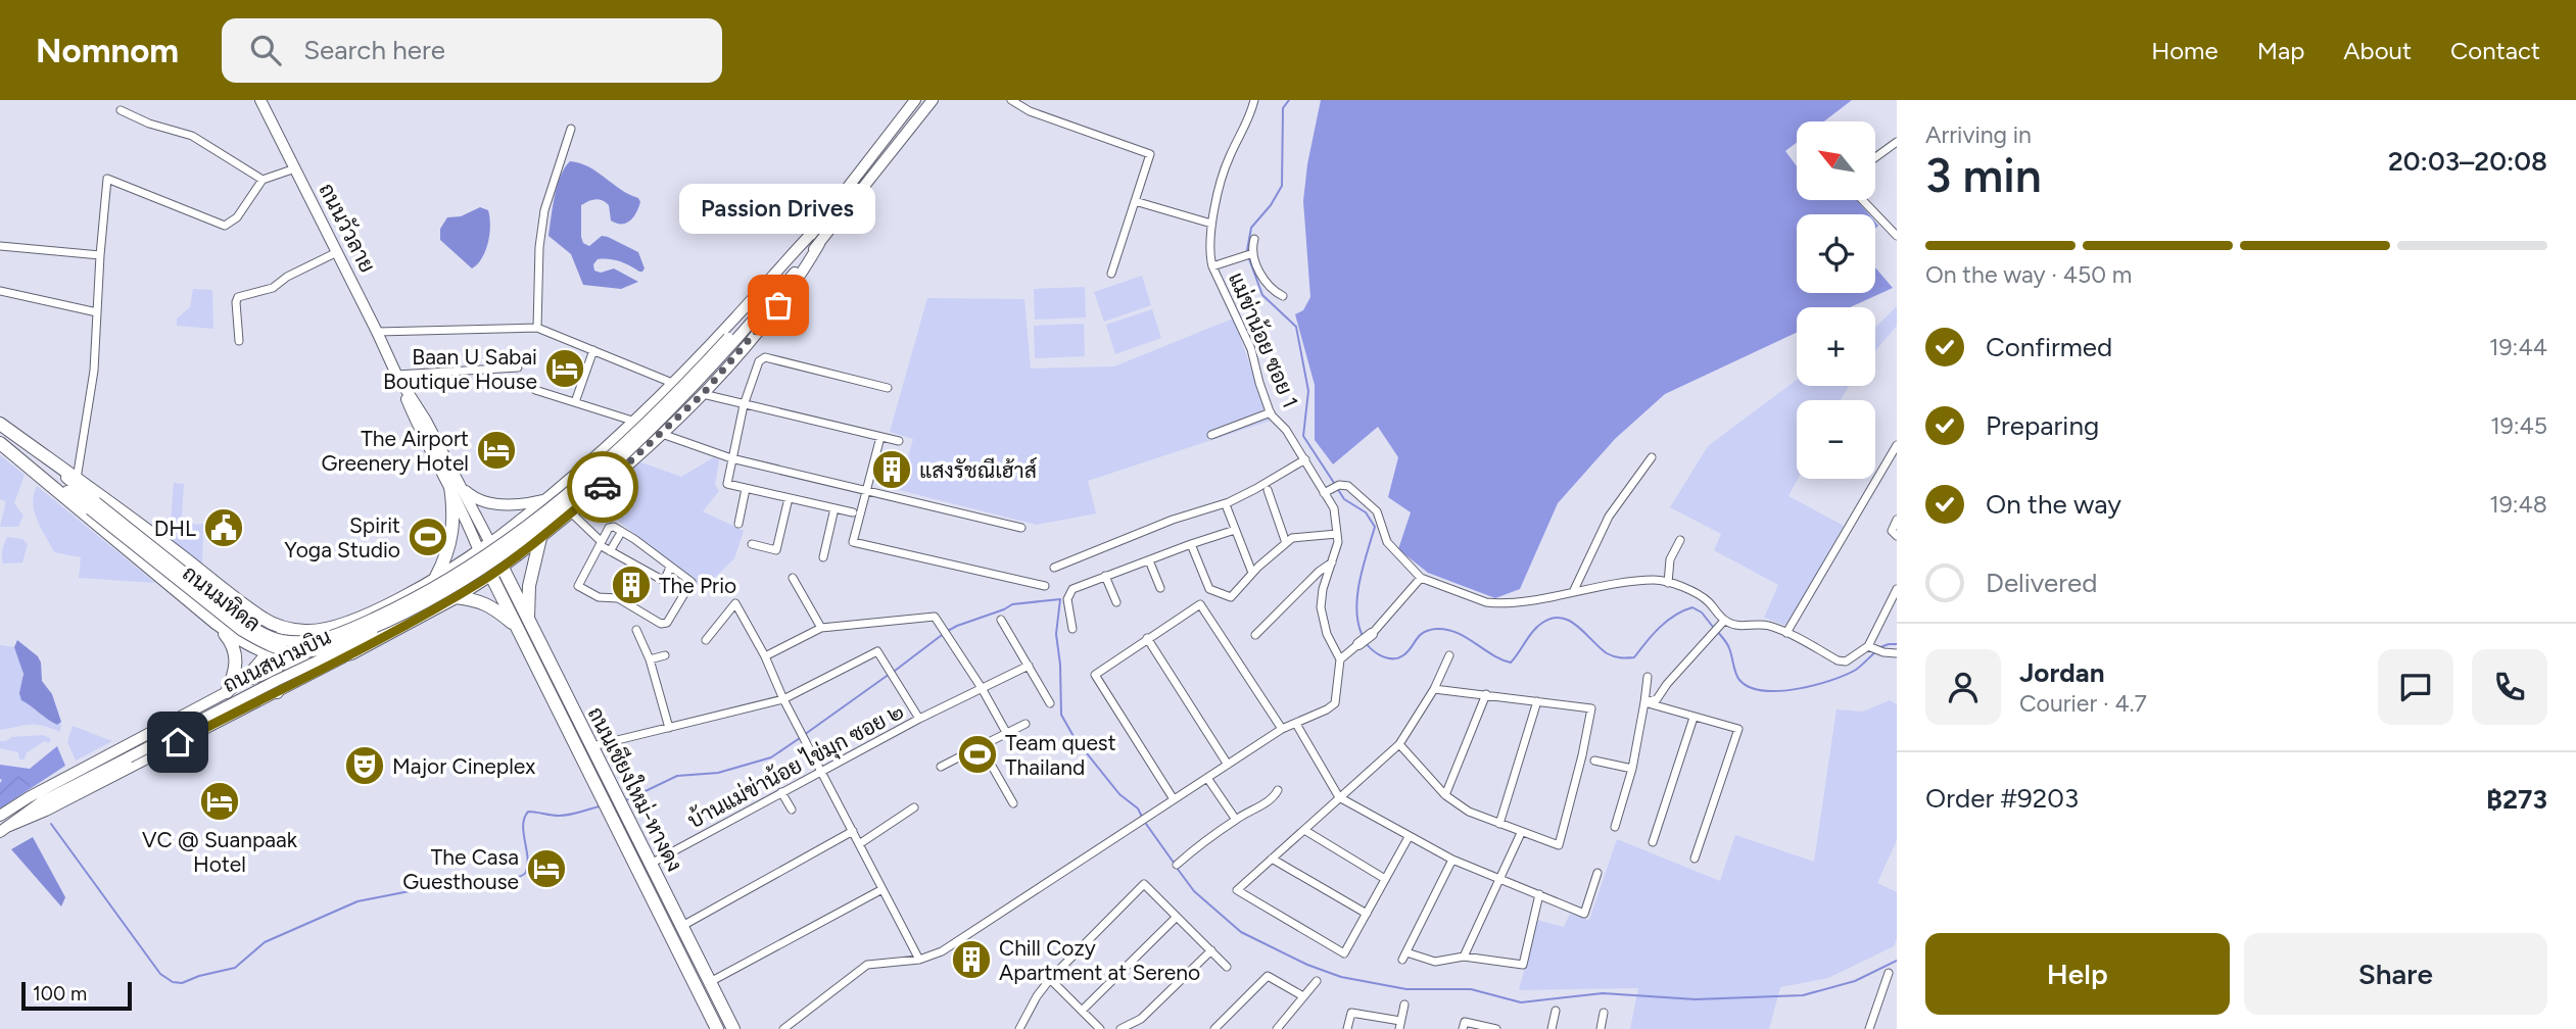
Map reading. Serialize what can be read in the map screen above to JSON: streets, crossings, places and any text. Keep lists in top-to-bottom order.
{
  "streets": {
    "main road": [
      "ถนนวัวลาย",
      "ถนนมหิดล",
      "ถนนสนามบิน",
      "ถนนเชียงใหม่-หางดง"
    ],
    "street": ["แม่ข่าน้อย ซอย 1", "บ้านแม่ข่าน้อย ไข่มุก ซอย ๒"]
  },
  "crossings": [
    ["ถนนวัวลาย", "ถนนมหิดล"],
    ["ถนนวัวลาย", "ถนนเชียงใหม่-หางดง"],
    ["ถนนมหิดล", "ถนนสนามบิน"],
    ["ถนนมหิดล", "ถนนเชียงใหม่-หางดง"],
    ["บ้านแม่ข่าน้อย ไข่มุก ซอย ๒", "ถนนเชียงใหม่-หางดง"]
  ],
  "places": {
    "other": ["Passion Drives"],
    "hotel": [
      "Baan U Sabai Boutique House",
      "The Airport Greenery Hotel",
      "VC @ Suanpaak Hotel",
      "The Casa Guesthouse"
    ],
    "building": ["แสงรัชณีเฮ้าส์", "The Prio", "Chill Cozy Apartment at Sereno"],
    "public building": ["DHL"],
    "sports": ["Spirit Yoga Studio", "Team quest Thailand"],
    "theatre": ["Major Cineplex"]
  },
  "scale_bar": "100 m",
  "north": "top left",
  "page": {
    "header": "Nomnom",
    "search": "Search here",
    "nav": [
      "Home",
      "Map",
      "About",
      "Contact"
    ],
    "heading": ["3 min", "Arriving in", "20:03–20:08"],
    "panel": [
      "Jordan",
      "Courier · 4.7",
      "Order #9203",
      "฿273"
    ],
    "map_buttons": ["+", "−"],
    "bubble": "Passion Drives",
    "bar": "On the way · 450 m",
    "list": [
      ["Confirmed", "19:44"],
      ["Preparing", "19:45"],
      ["On the way", "19:48"],
      "Delivered"
    ],
    "buttons": ["Help", "Share"],
    "scale": "100 m"
  }
}
